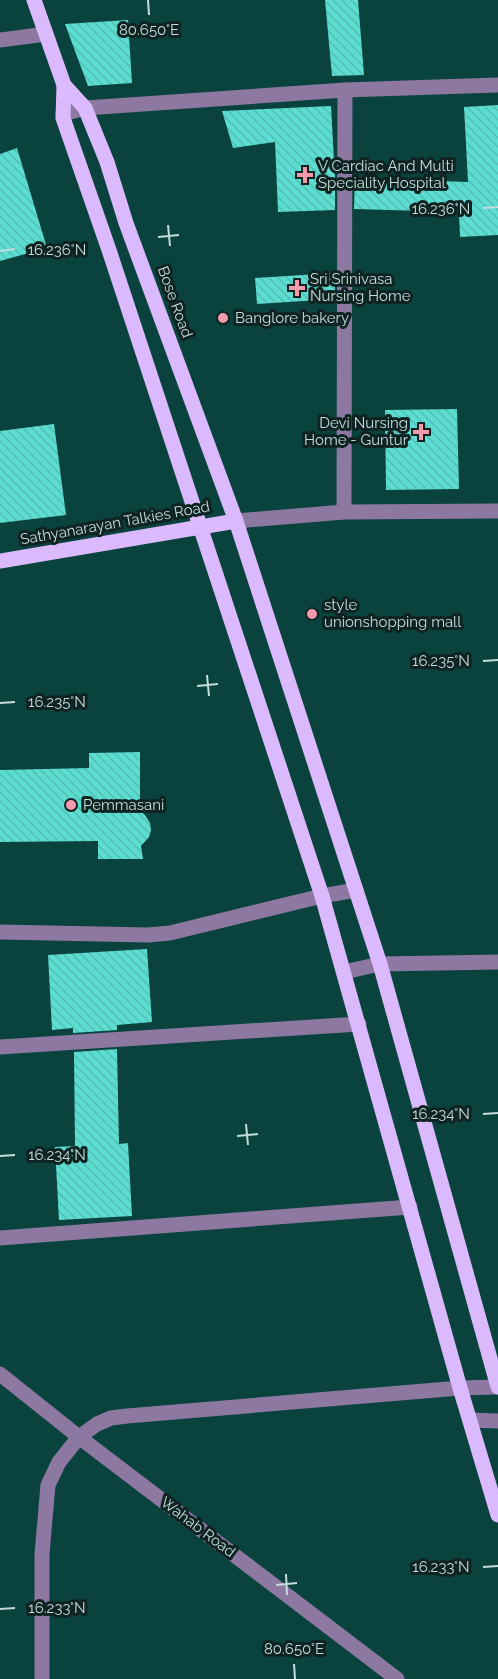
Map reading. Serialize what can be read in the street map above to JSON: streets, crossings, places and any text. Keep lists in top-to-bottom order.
{
  "streets": {
    "main road": ["Bose Road", "Sathyanarayan Talkies Road"],
    "street": ["Wahab Road"]
  },
  "crossings": [
    ["Bose Road", "Sathyanarayan Talkies Road"]
  ],
  "places": {
    "health": ["V Cardiac And Multi Speciality Hospital", "Sri Srinivasa Nursing Home", "Devi Nursing Home - Guntur"],
    "other": ["Banglore bakery", "style unionshopping mall", "Pemmasani"]
  },
  "coordinates": [
    "80.650°E",
    "16.236°N",
    "16.235°N",
    "16.234°N",
    "16.233°N"
  ]
}
